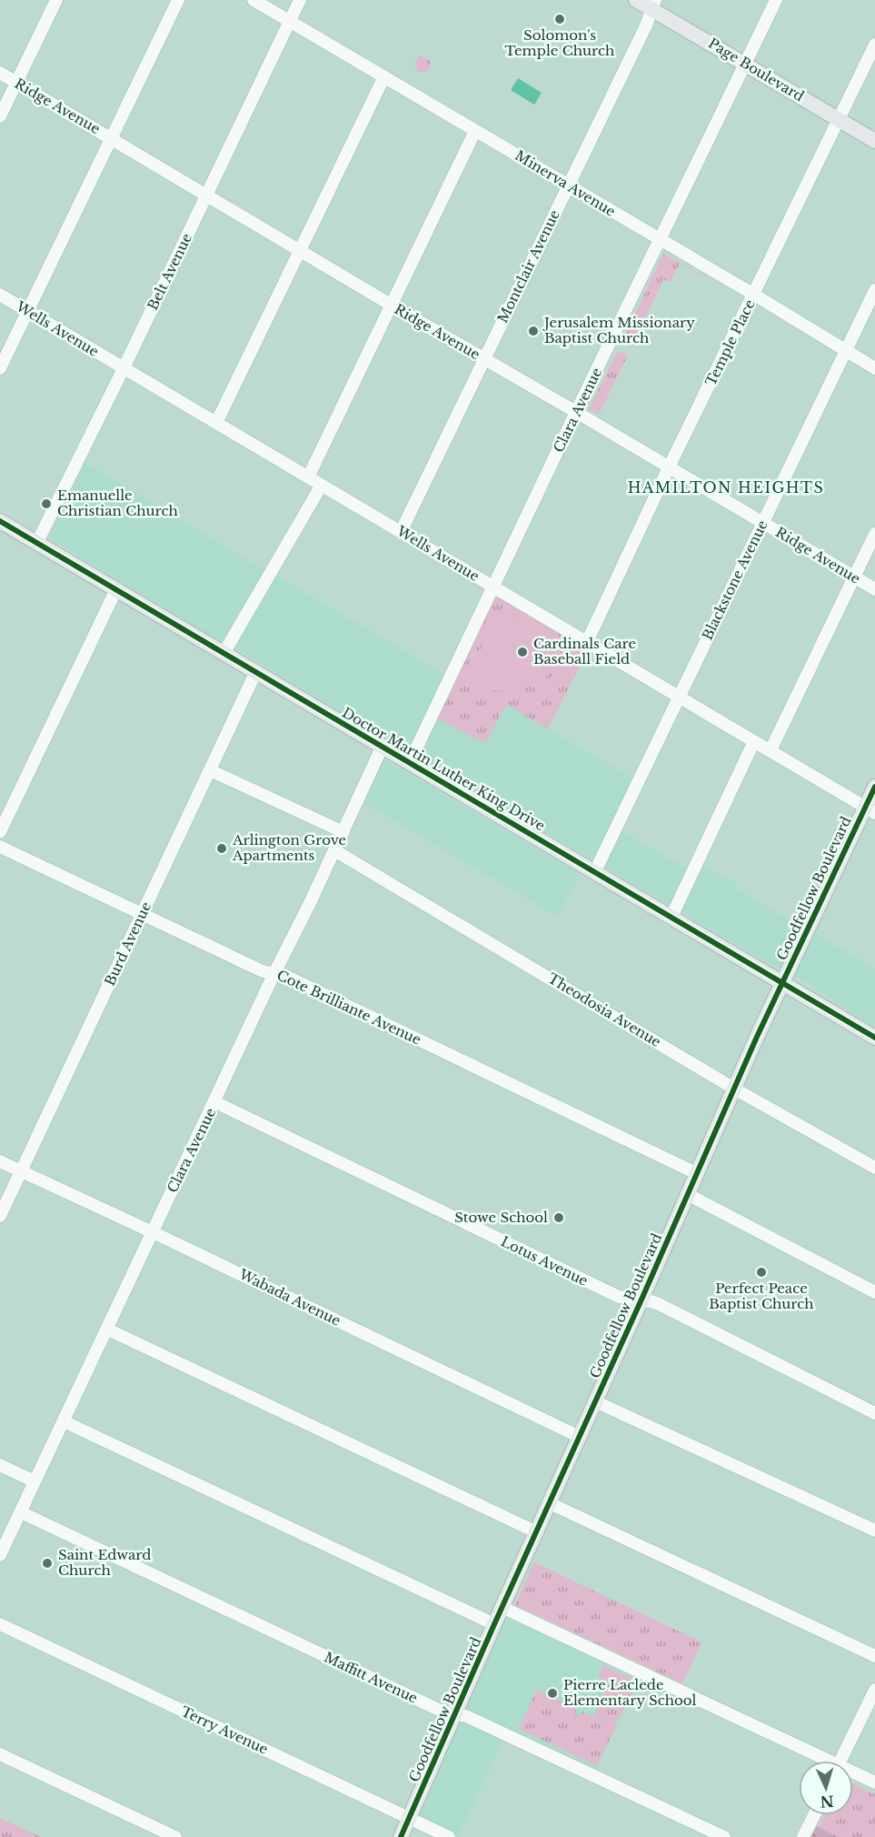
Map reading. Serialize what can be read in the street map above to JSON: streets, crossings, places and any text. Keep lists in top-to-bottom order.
{
  "streets": {
    "main road": ["Page Boulevard", "Doctor Martin Luther King Drive", "Goodfellow Boulevard"],
    "street": [
      "Ridge Avenue",
      "Minerva Avenue",
      "Montclair Avenue",
      "Belt Avenue",
      "Wells Avenue",
      "Temple Place",
      "Clara Avenue",
      "Blackstone Avenue",
      "Burd Avenue",
      "Cote Brilliante Avenue",
      "Theodosia Avenue",
      "Lotus Avenue",
      "Wabada Avenue",
      "Maffitt Avenue",
      "Terry Avenue"
    ]
  },
  "crossings": [
    ["Page Boulevard", "Montclair Avenue"],
    ["Page Boulevard", "Temple Place"],
    ["Page Boulevard", "Clara Avenue"],
    ["Ridge Avenue", "Montclair Avenue"],
    ["Ridge Avenue", "Belt Avenue"],
    ["Ridge Avenue", "Temple Place"],
    ["Ridge Avenue", "Clara Avenue"],
    ["Ridge Avenue", "Blackstone Avenue"],
    ["Minerva Avenue", "Montclair Avenue"],
    ["Minerva Avenue", "Belt Avenue"],
    ["Minerva Avenue", "Temple Place"],
    ["Minerva Avenue", "Clara Avenue"],
    ["Minerva Avenue", "Blackstone Avenue"],
    ["Montclair Avenue", "Wells Avenue"],
    ["Belt Avenue", "Wells Avenue"],
    ["Belt Avenue", "Doctor Martin Luther King Drive"],
    ["Wells Avenue", "Temple Place"],
    ["Wells Avenue", "Clara Avenue"],
    ["Wells Avenue", "Blackstone Avenue"],
    ["Wells Avenue", "Goodfellow Boulevard"],
    ["Clara Avenue", "Doctor Martin Luther King Drive"],
    ["Clara Avenue", "Cote Brilliante Avenue"],
    ["Clara Avenue", "Theodosia Avenue"],
    ["Clara Avenue", "Lotus Avenue"],
    ["Clara Avenue", "Wabada Avenue"],
    ["Clara Avenue", "Maffitt Avenue"],
    ["Blackstone Avenue", "Doctor Martin Luther King Drive"],
    ["Doctor Martin Luther King Drive", "Goodfellow Boulevard"],
    ["Doctor Martin Luther King Drive", "Burd Avenue"],
    ["Goodfellow Boulevard", "Cote Brilliante Avenue"],
    ["Goodfellow Boulevard", "Theodosia Avenue"],
    ["Goodfellow Boulevard", "Lotus Avenue"],
    ["Goodfellow Boulevard", "Wabada Avenue"],
    ["Goodfellow Boulevard", "Maffitt Avenue"],
    ["Goodfellow Boulevard", "Terry Avenue"],
    ["Burd Avenue", "Cote Brilliante Avenue"],
    ["Burd Avenue", "Wabada Avenue"]
  ],
  "districts": ["HAMILTON HEIGHTS"],
  "places": [
    "Solomon's Temple Church",
    "Jerusalem Missionary Baptist Church",
    "Emanuelle Christian Church",
    "Cardinals Care Baseball Field",
    "Arlington Grove Apartments",
    "Stowe School",
    "Perfect Peace Baptist Church",
    "Saint Edward Church",
    "Pierre Laclede Elementary School"
  ],
  "north": "bottom"
}
